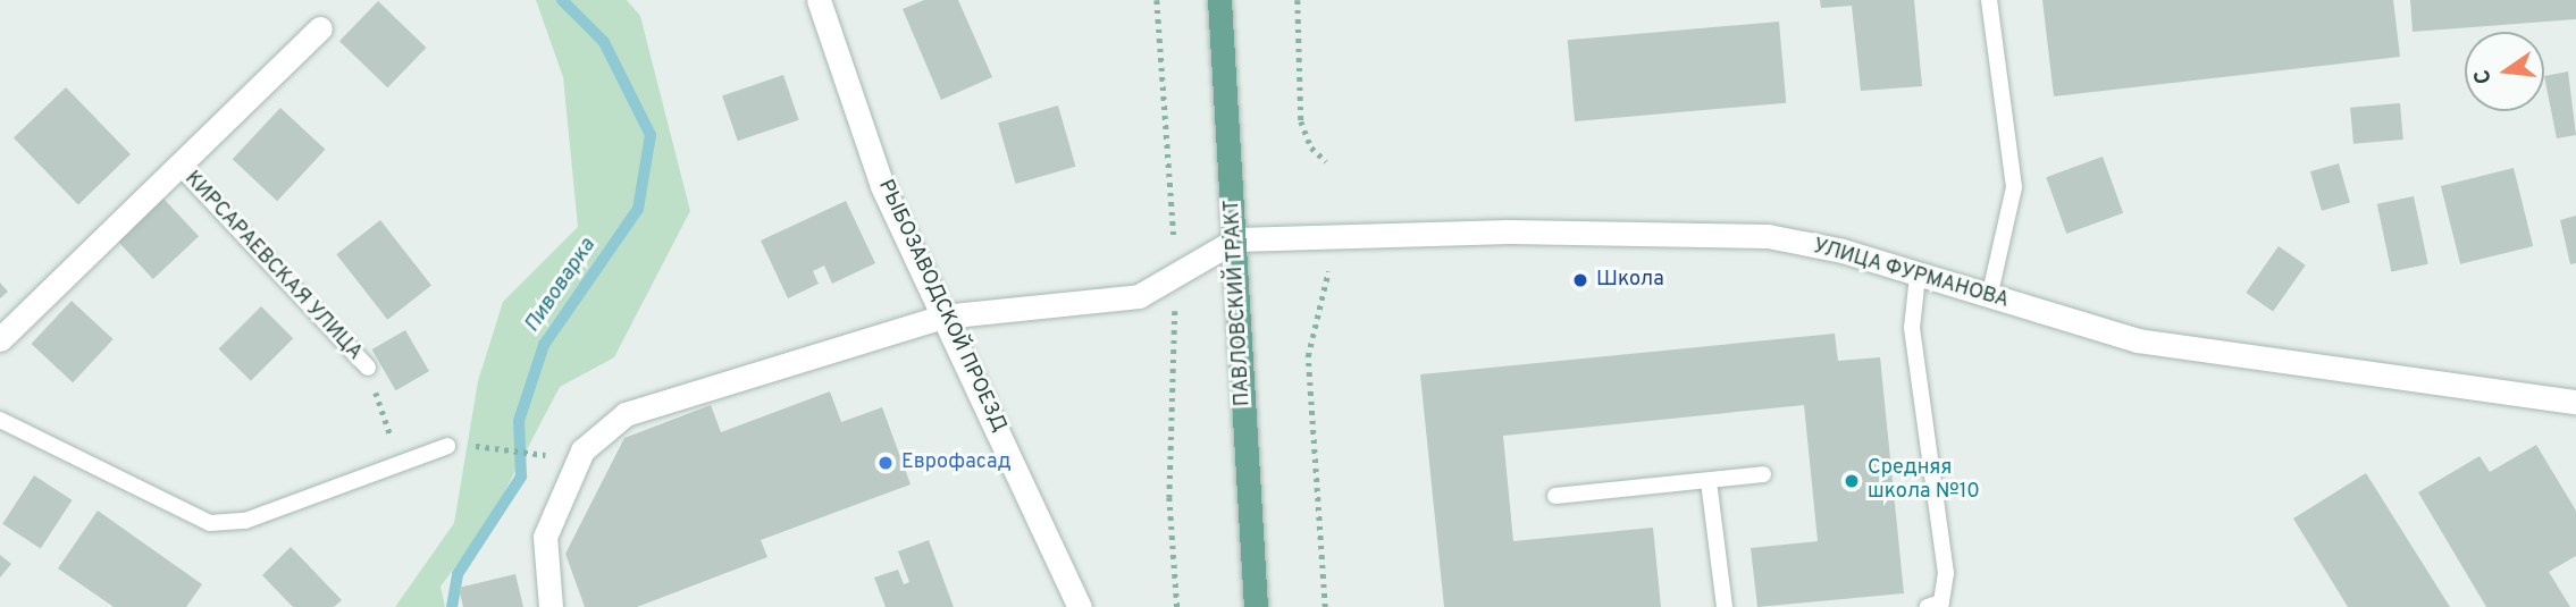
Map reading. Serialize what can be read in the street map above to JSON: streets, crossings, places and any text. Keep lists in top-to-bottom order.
{
  "streets": {
    "main road": ["ПАВЛОВСКИЙ ТРАКТ"],
    "street": ["УЛИЦА ФУРМАНОВА", "РЫБОЗАВОДСКОЙ ПРОЕЗД"],
    "lane": ["КИРСАРАЕВСКАЯ УЛИЦА"]
  },
  "crossings": [
    ["УЛИЦА ФУРМАНОВА", "ПАВЛОВСКИЙ ТРАКТ"]
  ],
  "water": ["Пивоварка"],
  "places": ["Школа", "Еврофасад", "Средняя школа №10"],
  "north": "left"
}
